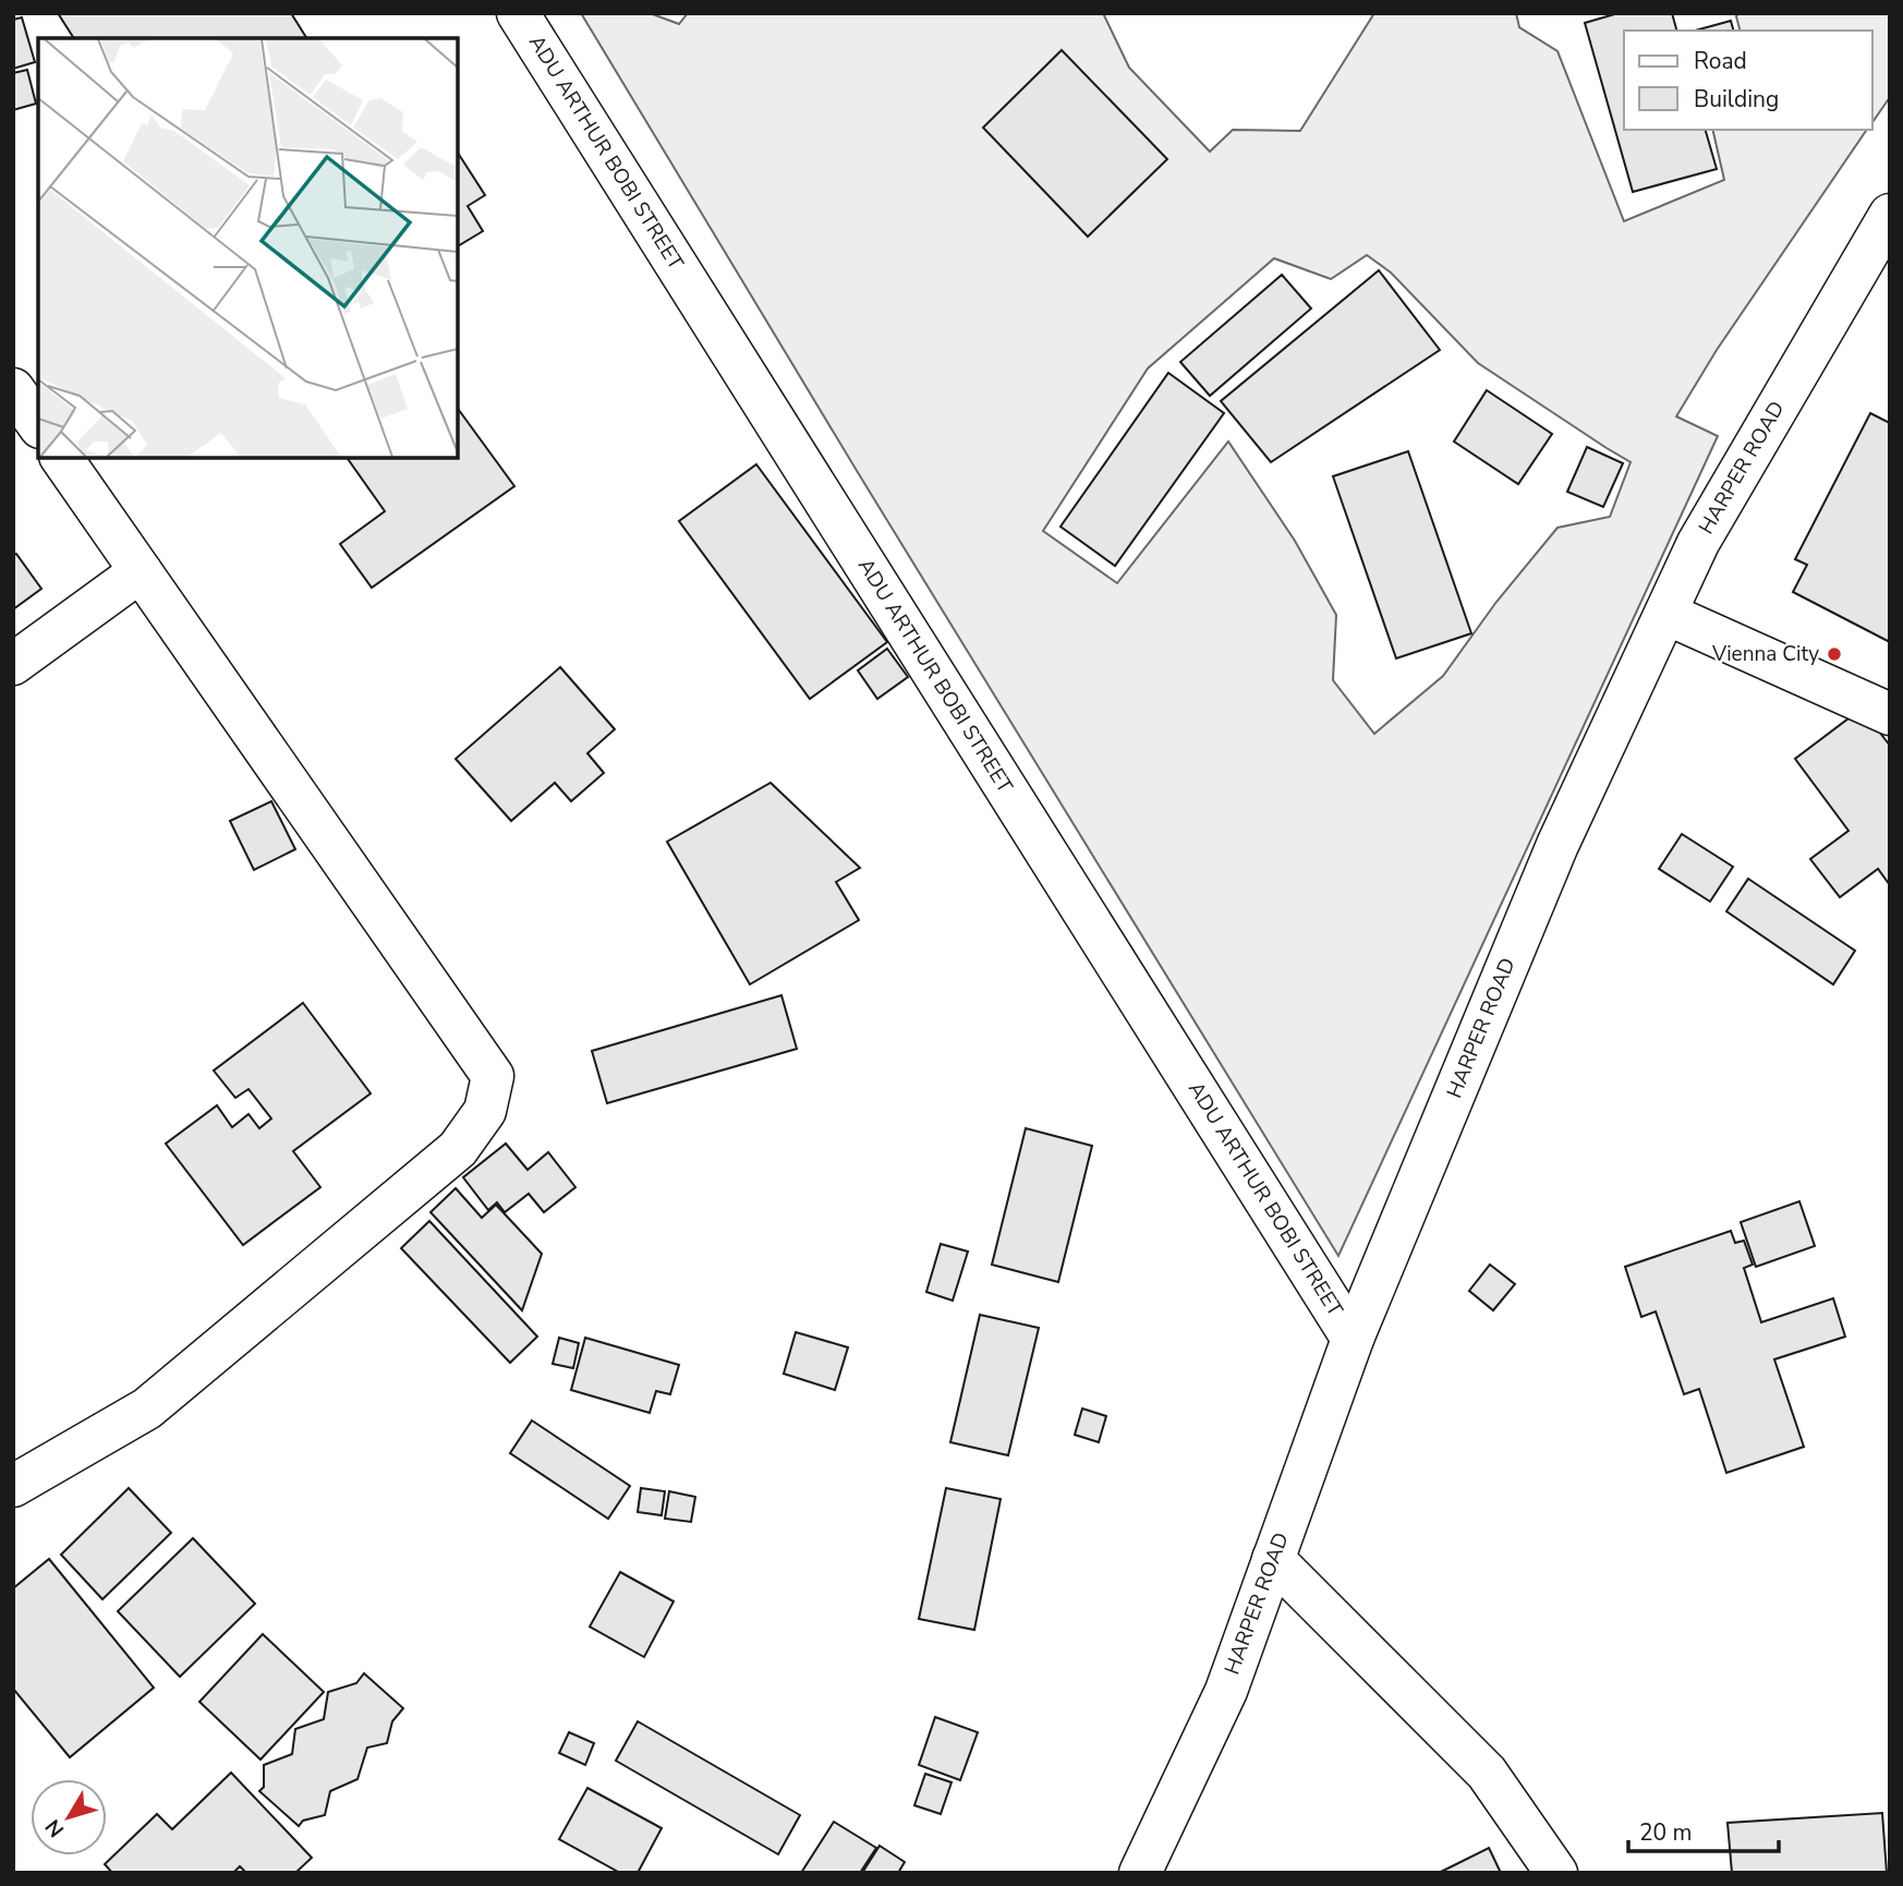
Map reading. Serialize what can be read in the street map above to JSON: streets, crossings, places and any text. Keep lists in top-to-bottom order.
{
  "streets": {
    "street": ["ADU ARTHUR BOBI STREET", "HARPER ROAD"]
  },
  "crossings": [
    ["ADU ARTHUR BOBI STREET", "HARPER ROAD"]
  ],
  "places": ["Vienna City"],
  "legend": ["Road", "Building"],
  "scale_bar": "20 m",
  "north": "bottom left"
}
